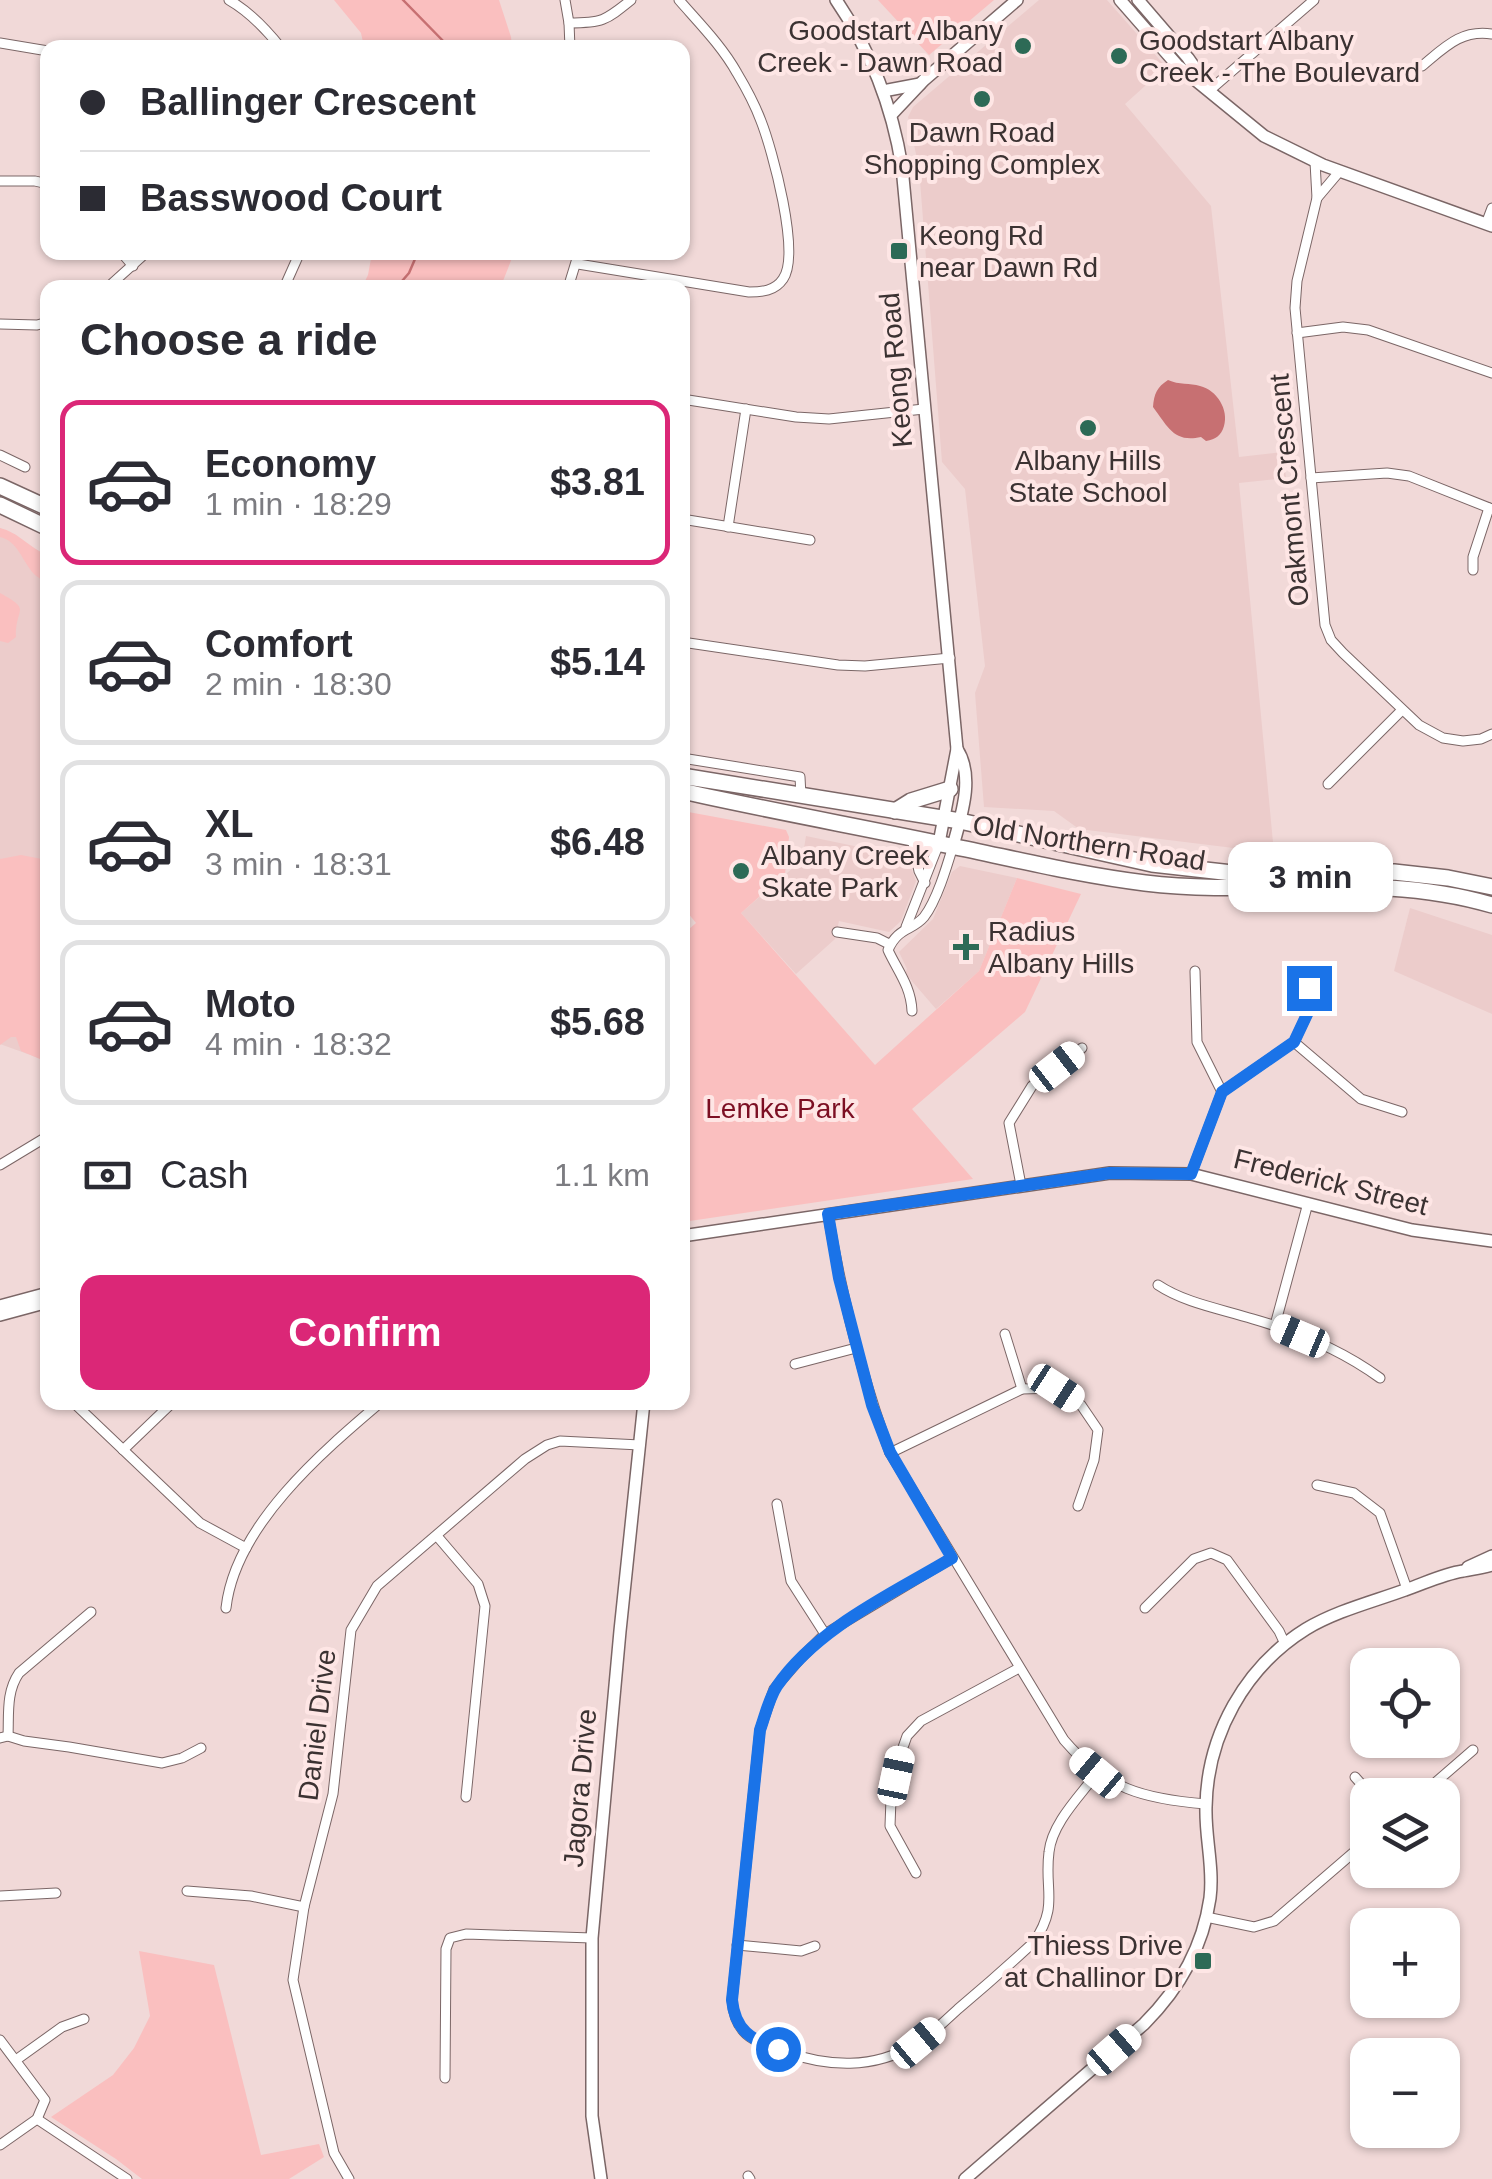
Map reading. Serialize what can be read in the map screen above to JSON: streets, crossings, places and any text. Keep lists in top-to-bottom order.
{
  "streets": {
    "highway": ["Old Northern Road"],
    "street": [
      "Keong Road",
      "Oakmont Crescent",
      "Frederick Street",
      "Daniel Drive",
      "Jagora Drive"
    ]
  },
  "crossings": [
    ["Keong Road", "Old Northern Road"],
    ["Daniel Drive", "Jagora Drive"]
  ],
  "parks": ["Lemke Park"],
  "places": {
    "other": [
      "Goodstart Albany Creek - Dawn Road",
      "Goodstart Albany Creek - The Boulevard",
      "Dawn Road Shopping Complex",
      "Albany Hills State School",
      "Albany Creek Skate Park"
    ],
    "transit": ["Keong Rd near Dawn Rd", "Thiess Drive at Challinor Dr"],
    "health": ["Radius Albany Hills"]
  },
  "page": {
    "banner": ["Ballinger Crescent", "Basswood Court"],
    "heading": "Choose a ride",
    "list": [
      {
        "name": "Economy",
        "note": "1 min · 18:29",
        "value": "$3.81"
      },
      {
        "name": "Comfort",
        "note": "2 min · 18:30",
        "value": "$5.14"
      },
      {
        "name": "XL",
        "note": "3 min · 18:31",
        "value": "$6.48"
      },
      {
        "name": "Moto",
        "note": "4 min · 18:32",
        "value": "$5.68"
      }
    ],
    "bubble": "3 min",
    "pay": ["Cash", "1.1 km"],
    "buttons": "Confirm",
    "map_buttons": ["+", "−"]
  }
}
